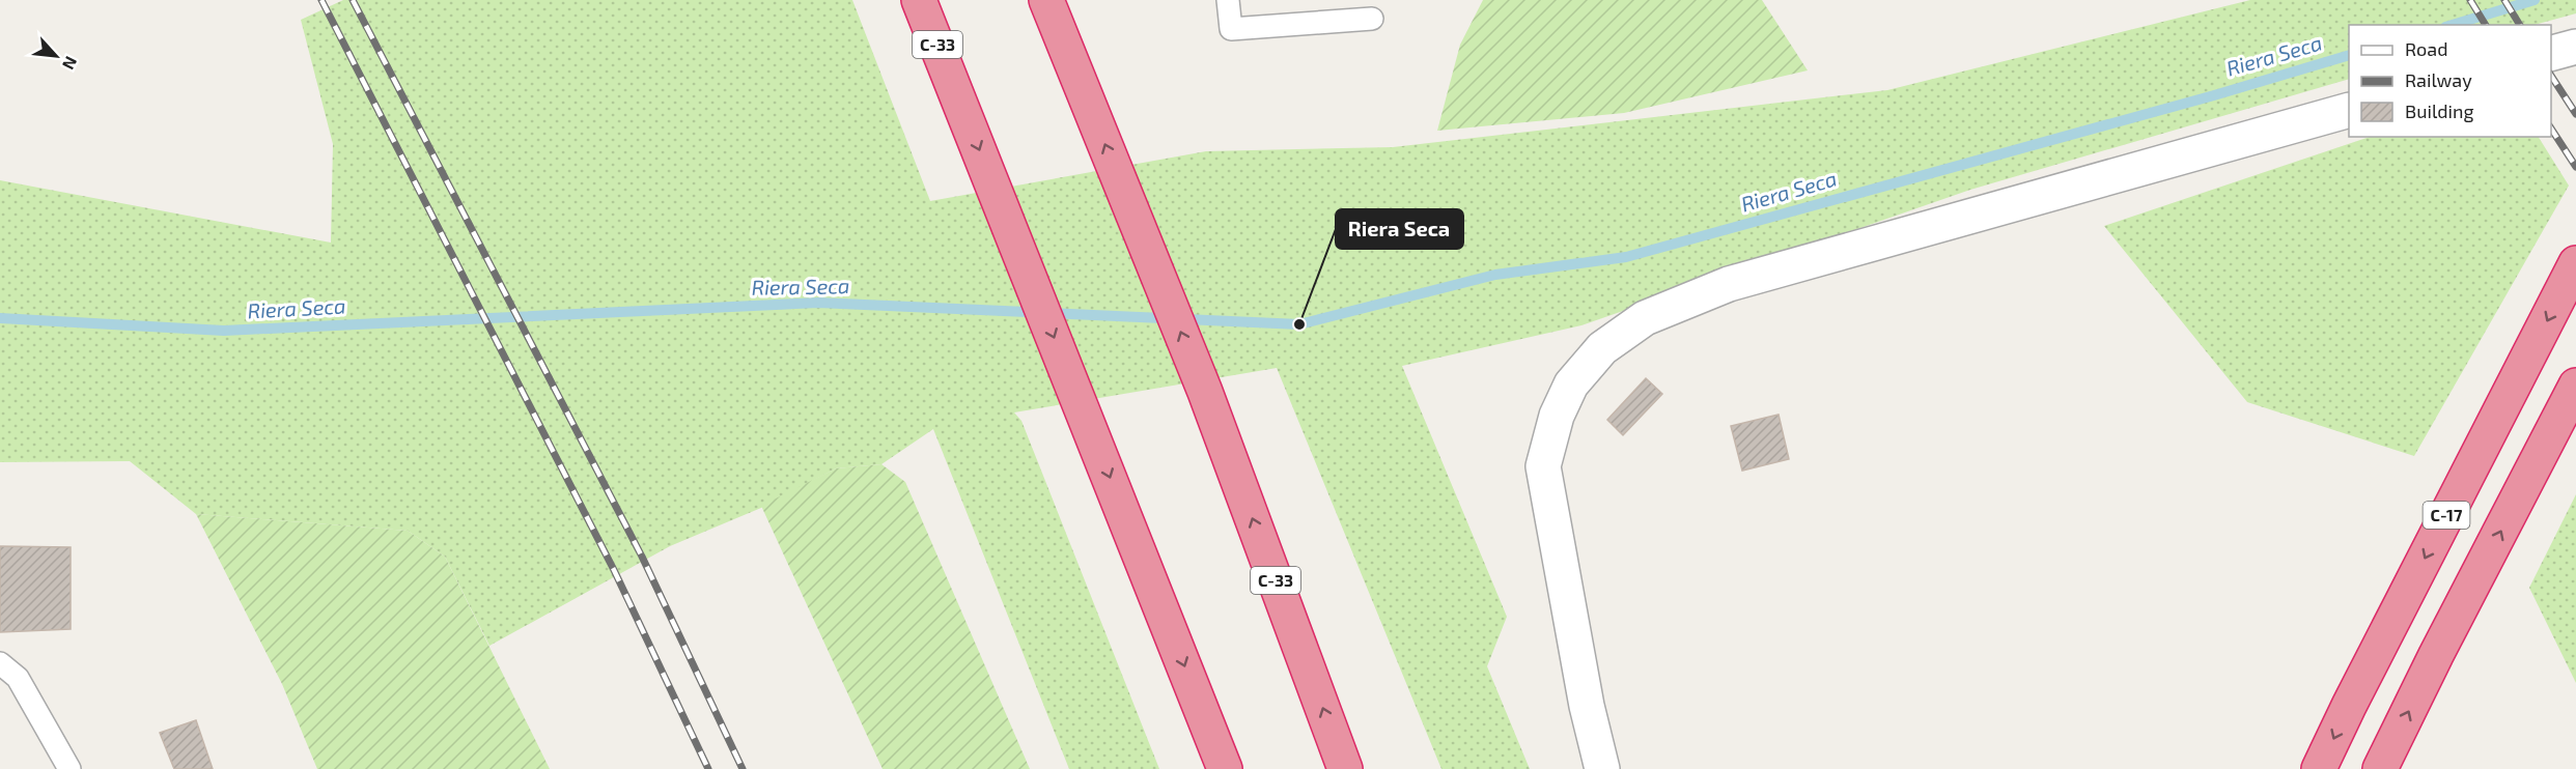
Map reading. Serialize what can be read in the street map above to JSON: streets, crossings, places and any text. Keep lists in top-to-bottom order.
{
  "streets": {
    "highway": ["C-33", "C-17"]
  },
  "water": ["Riera Seca"],
  "places": ["Riera Seca"],
  "legend": ["Road", "Railway", "Building"],
  "north": "bottom right"
}
